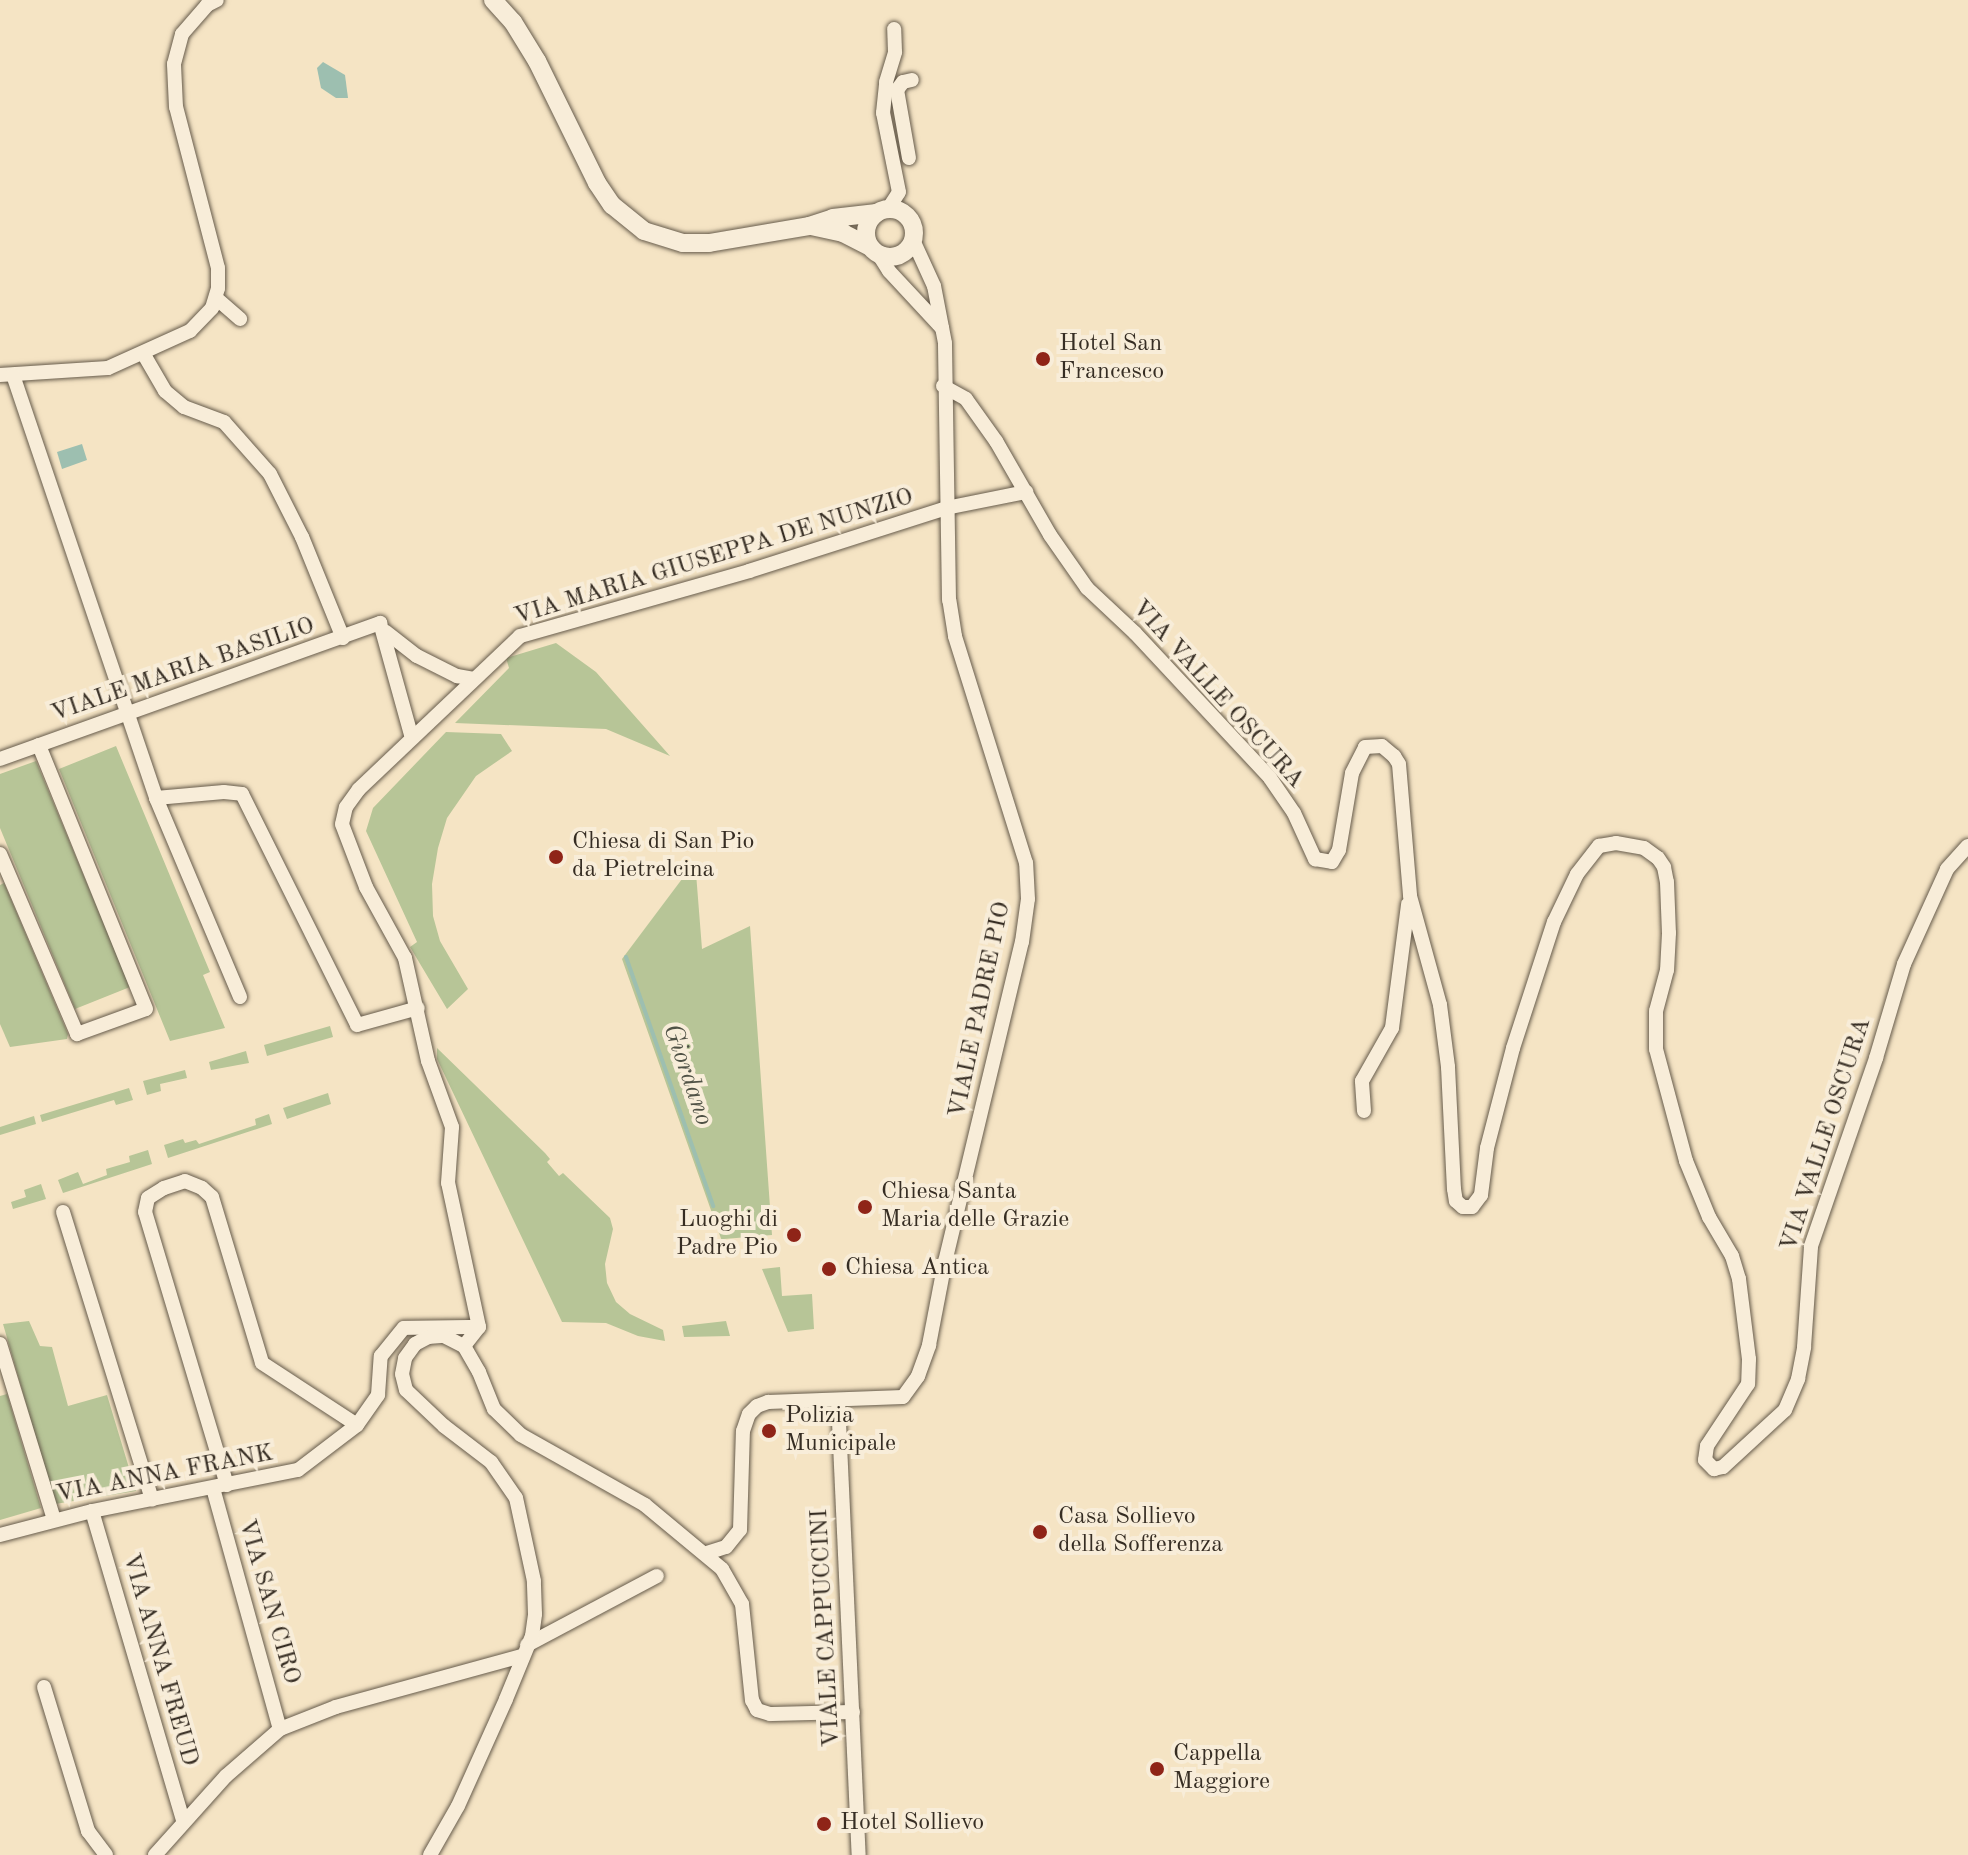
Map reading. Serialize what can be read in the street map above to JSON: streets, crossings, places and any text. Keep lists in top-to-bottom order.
{
  "streets": {
    "street": [
      "VIA MARIA GIUSEPPA DE NUNZIO",
      "VIALE MARIA BASILIO",
      "VIA VALLE OSCURA",
      "VIALE PADRE PIO",
      "VIA ANNA FRANK",
      "VIA SAN CIRO",
      "VIALE CAPPUCCINI",
      "VIA ANNA FREUD"
    ]
  },
  "crossings": [
    ["VIA MARIA GIUSEPPA DE NUNZIO", "VIA VALLE OSCURA"],
    ["VIA MARIA GIUSEPPA DE NUNZIO", "VIALE PADRE PIO"],
    ["VIA VALLE OSCURA", "VIALE PADRE PIO"],
    ["VIALE PADRE PIO", "VIALE CAPPUCCINI"],
    ["VIA ANNA FRANK", "VIA SAN CIRO"],
    ["VIA ANNA FRANK", "VIA ANNA FREUD"]
  ],
  "water": ["Giordano"],
  "places": [
    "Hotel San Francesco",
    "Chiesa di San Pio da Pietrelcina",
    "Chiesa Santa Maria delle Grazie",
    "Luoghi di Padre Pio",
    "Chiesa Antica",
    "Polizia Municipale",
    "Casa Sollievo della Sofferenza",
    "Cappella Maggiore",
    "Hotel Sollievo"
  ]
}
